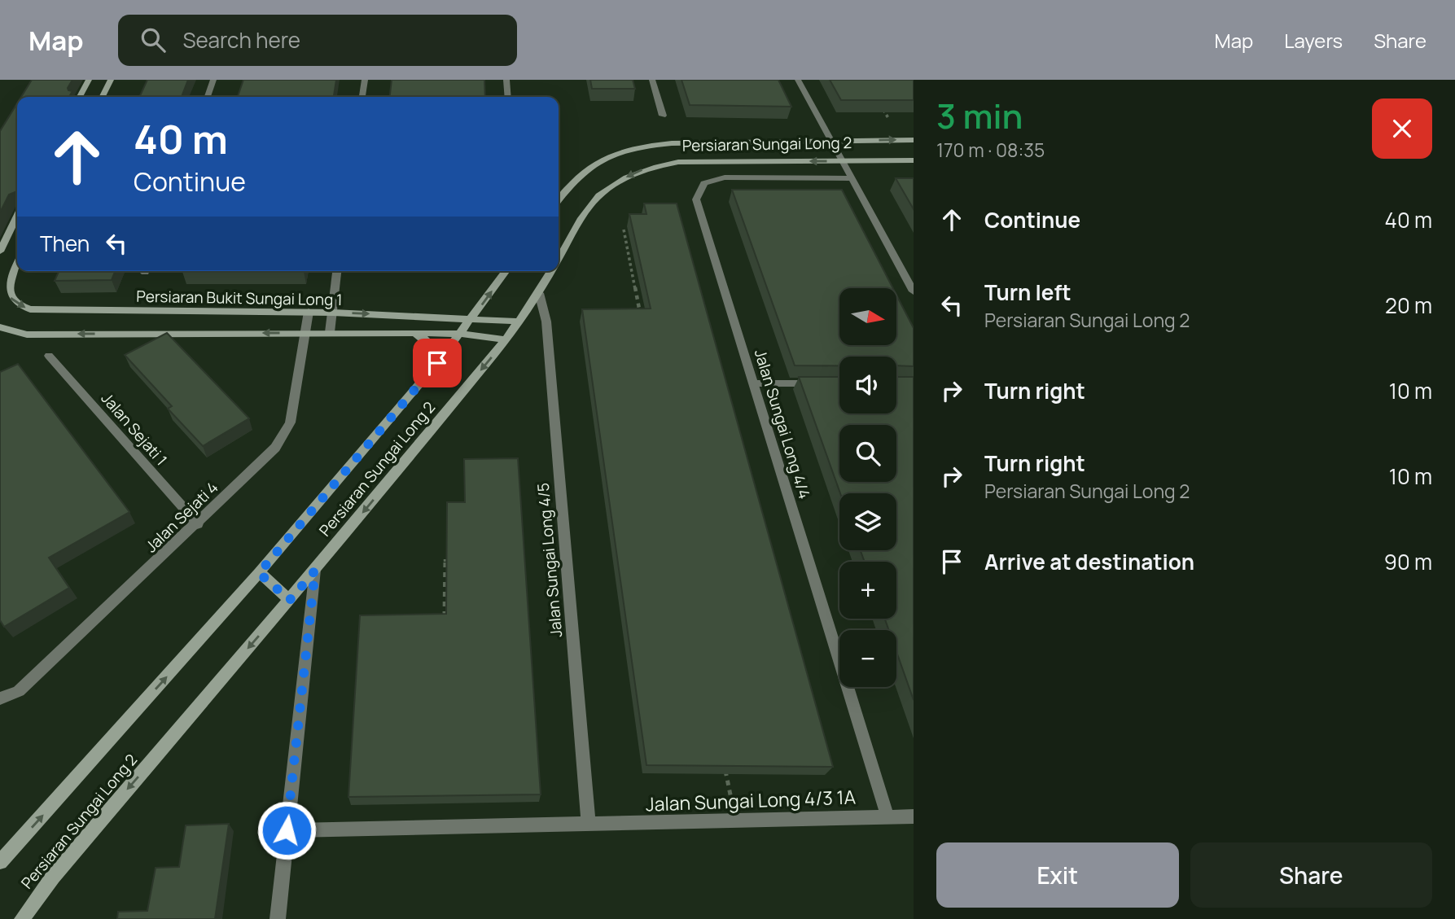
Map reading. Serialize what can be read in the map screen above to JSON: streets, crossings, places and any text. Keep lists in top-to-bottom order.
{
  "streets": {
    "street": [
      "Persiaran Sungai Long 2",
      "Persiaran Bukit Sungai Long 1",
      "Jalan Sungai Long 4/4",
      "Jalan Sejati 1",
      "Jalan Sejati 4",
      "Jalan Sungai Long 4/5",
      "Jalan Sungai Long 4/3 1A"
    ]
  },
  "crossings": [
    ["Persiaran Sungai Long 2", "Persiaran Bukit Sungai Long 1"],
    ["Persiaran Sungai Long 2", "Jalan Sungai Long 4/5"],
    ["Persiaran Bukit Sungai Long 1", "Jalan Sejati 4"],
    ["Jalan Sungai Long 4/4", "Jalan Sungai Long 4/3 1A"],
    ["Jalan Sejati 1", "Jalan Sejati 4"],
    ["Jalan Sungai Long 4/5", "Jalan Sungai Long 4/3 1A"]
  ],
  "north": "right",
  "page": {
    "header": "Map",
    "search": "Search here",
    "nav": ["Map", "Layers", "Share"],
    "heading": ["3 min", "170 m · 08:35"],
    "turn": ["40 m", "Continue"],
    "list": [
      {
        "name": "Continue",
        "value": "40 m"
      },
      {
        "name": "Turn left",
        "note": "Persiaran Sungai Long 2",
        "value": "20 m"
      },
      {
        "name": "Turn right",
        "value": "10 m"
      },
      {
        "name": "Turn right",
        "note": "Persiaran Sungai Long 2",
        "value": "10 m"
      },
      {
        "name": "Arrive at destination",
        "value": "90 m"
      }
    ],
    "then": "Then",
    "map_buttons": ["+", "−"],
    "buttons": ["Exit", "Share"]
  }
}
